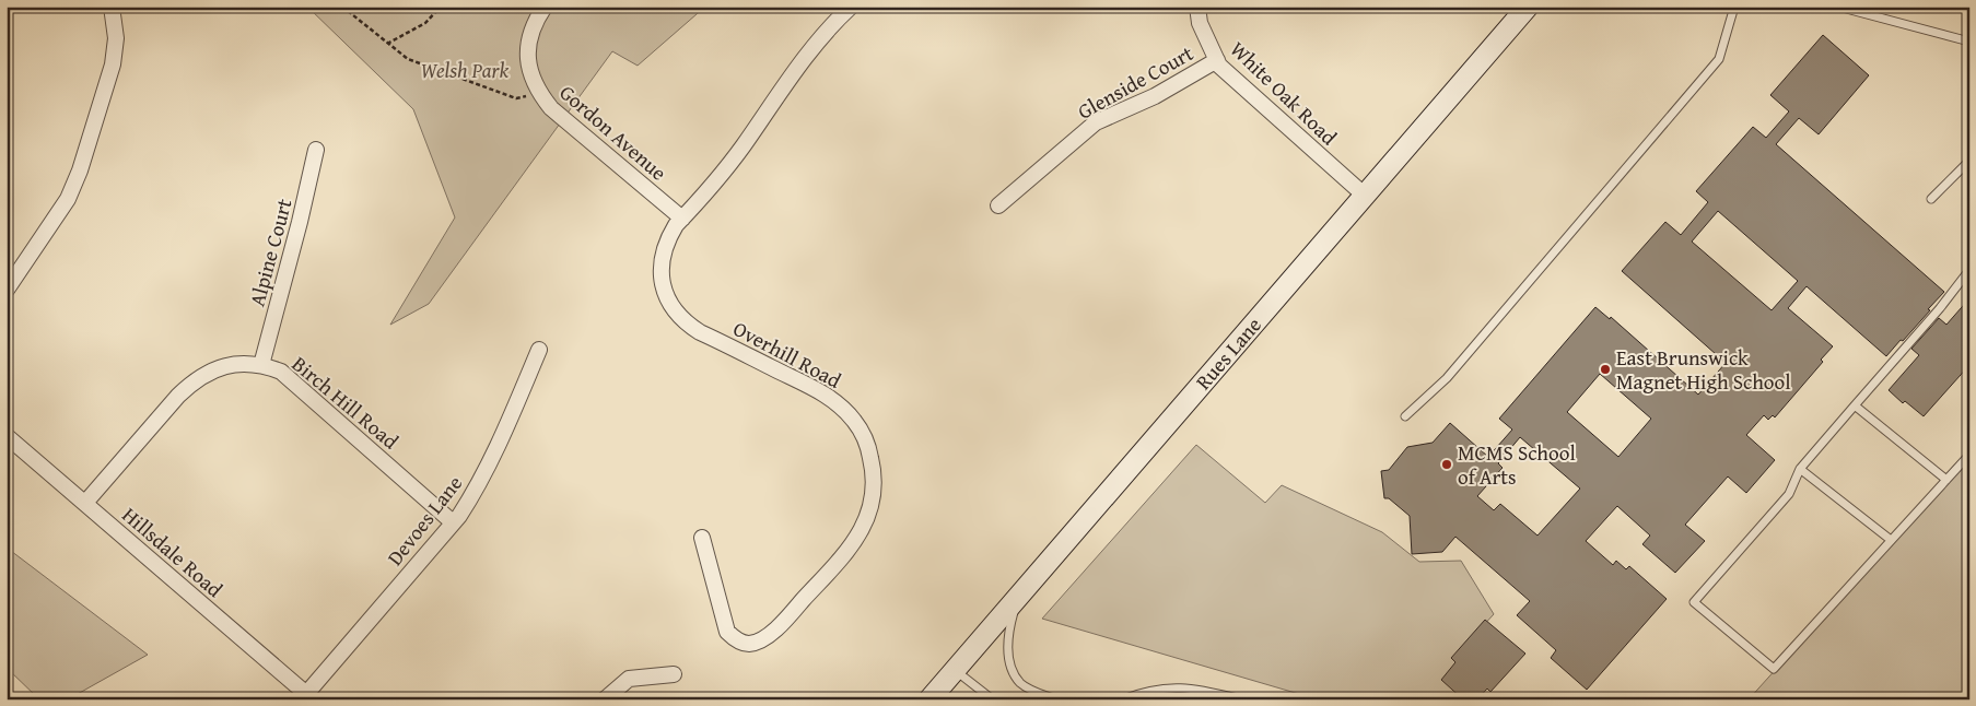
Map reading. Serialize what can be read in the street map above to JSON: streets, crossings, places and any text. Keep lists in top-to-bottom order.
{
  "streets": {
    "main road": ["Rues Lane"],
    "street": [
      "Glenside Court",
      "White Oak Road",
      "Gordon Avenue",
      "Alpine Court",
      "Overhill Road",
      "Birch Hill Road",
      "Devoes Lane",
      "Hillsdale Road"
    ]
  },
  "crossings": [
    ["Glenside Court", "White Oak Road"],
    ["White Oak Road", "Rues Lane"],
    ["Gordon Avenue", "Overhill Road"],
    ["Alpine Court", "Birch Hill Road"],
    ["Birch Hill Road", "Devoes Lane"],
    ["Birch Hill Road", "Hillsdale Road"],
    ["Devoes Lane", "Hillsdale Road"]
  ],
  "parks": ["Welsh Park"],
  "places": ["East Brunswick Magnet High School", "MCMS School of Arts"]
}
